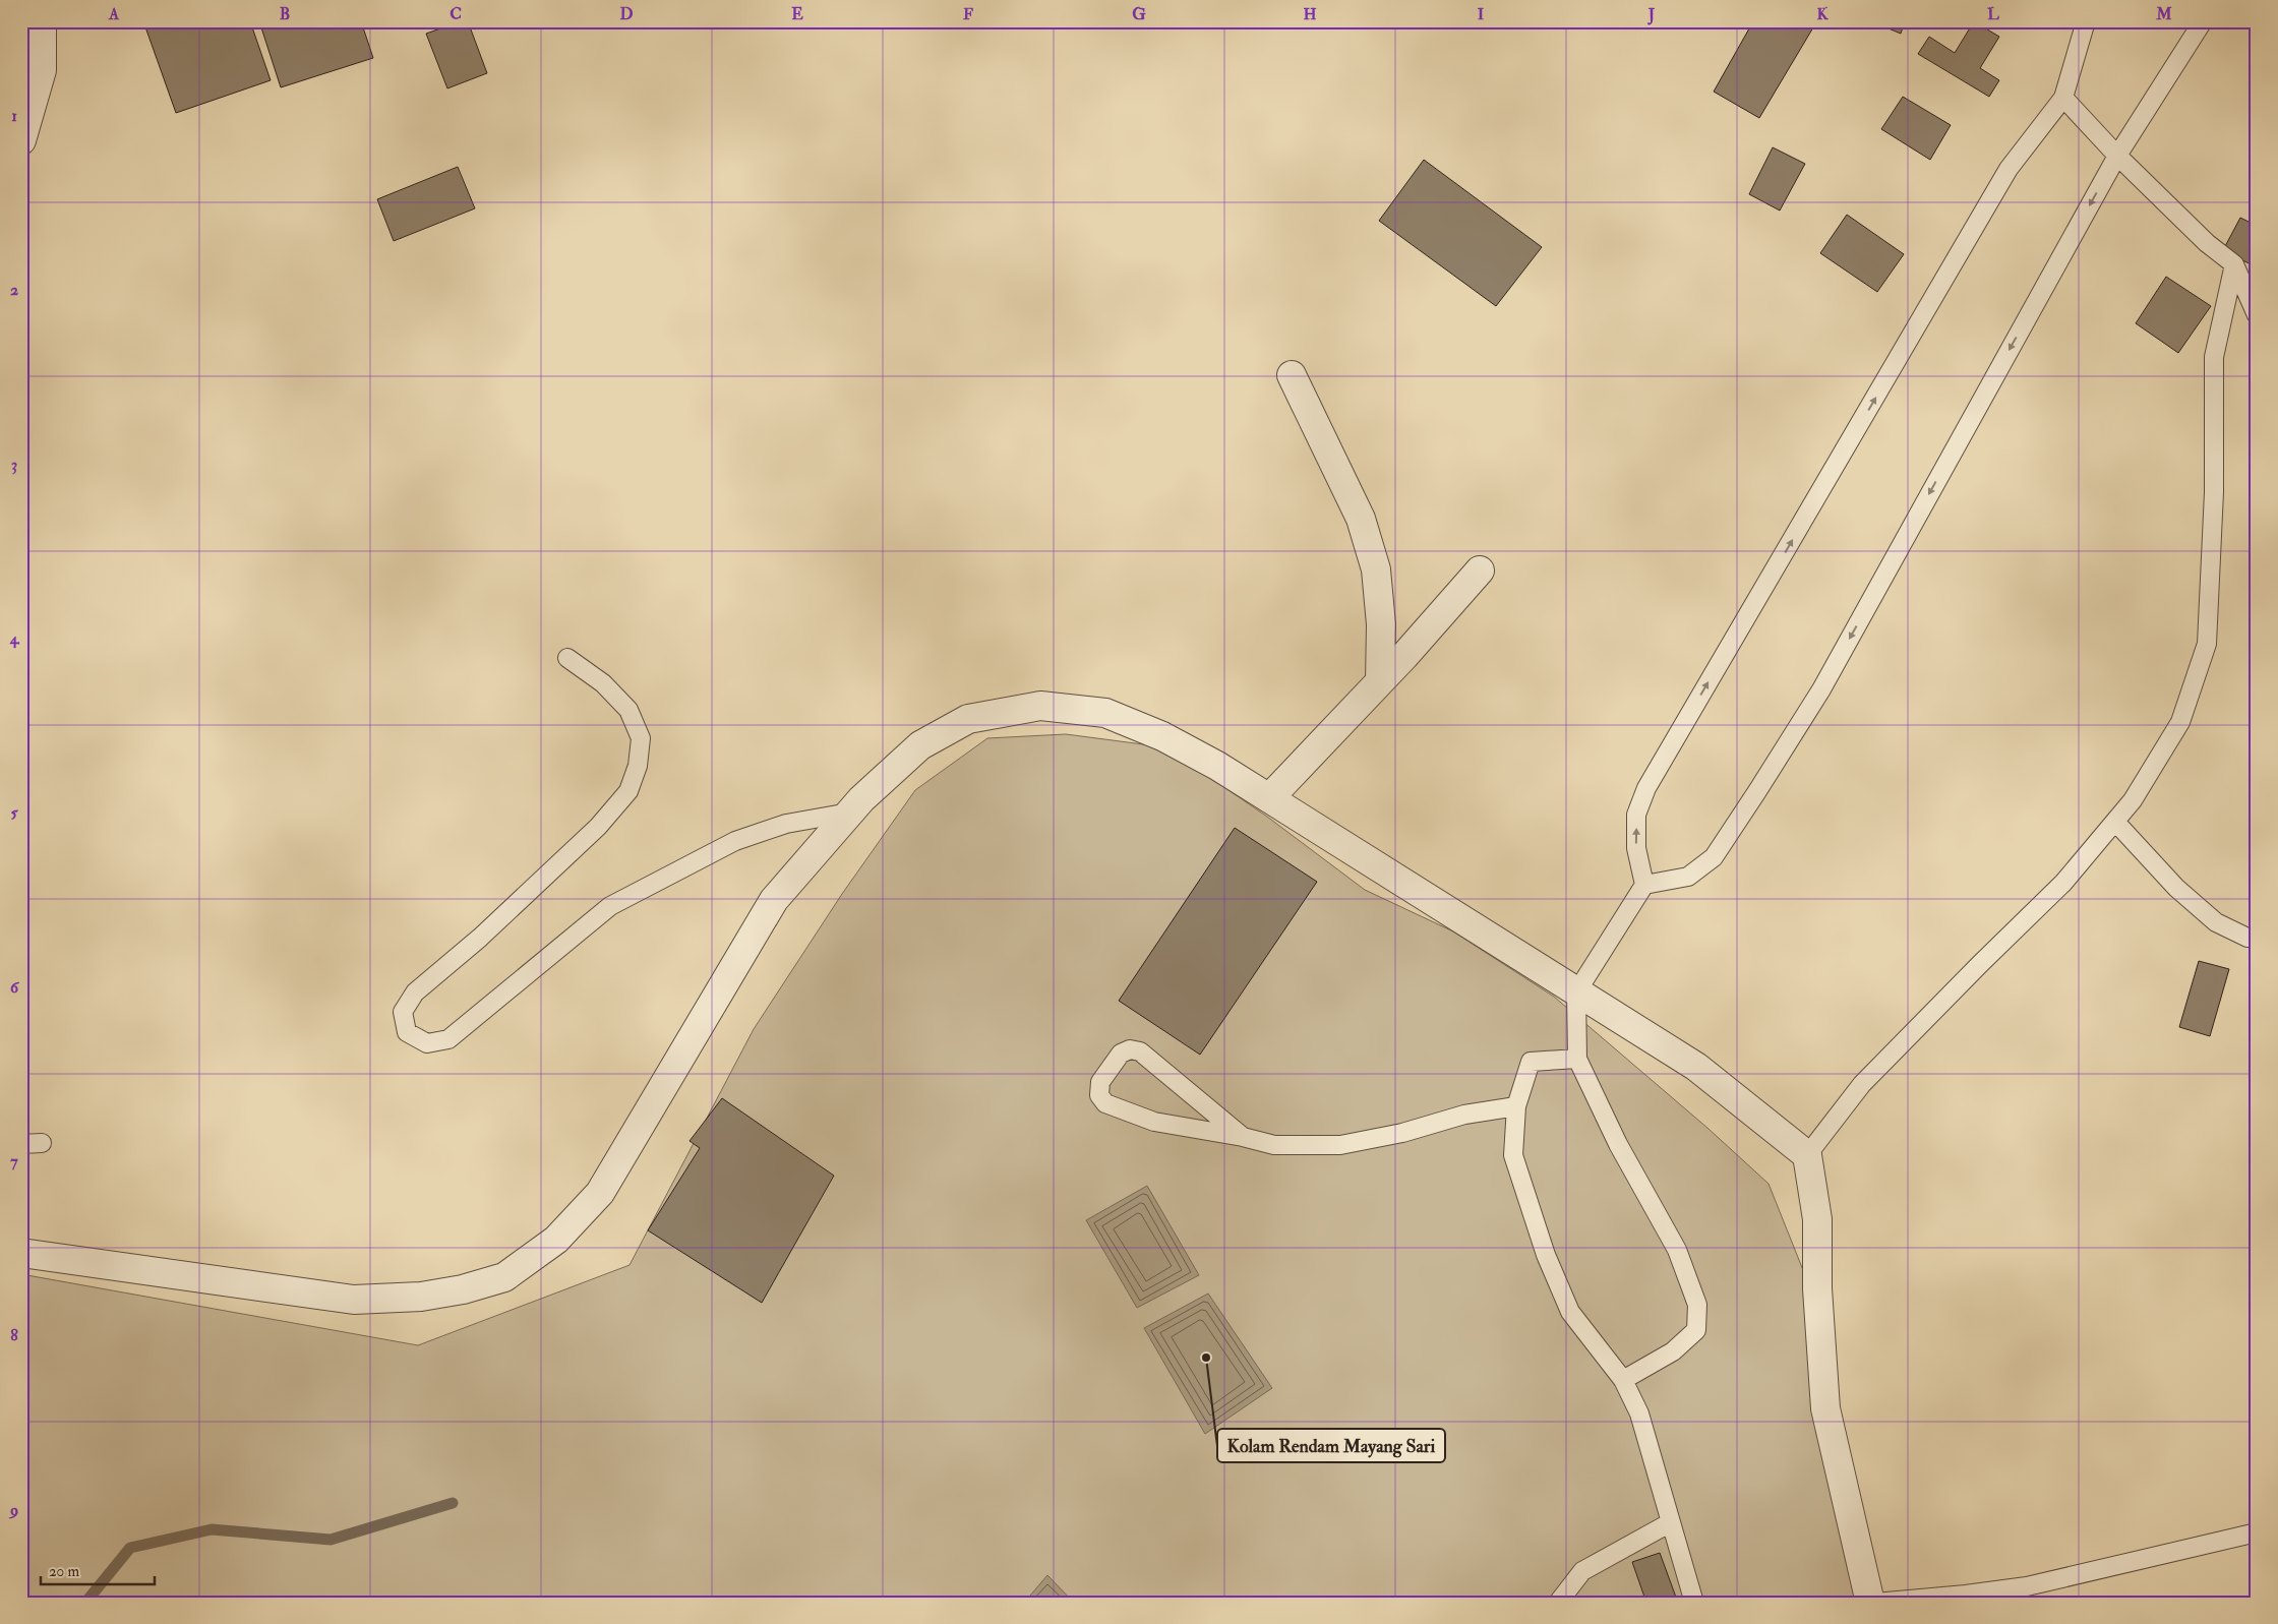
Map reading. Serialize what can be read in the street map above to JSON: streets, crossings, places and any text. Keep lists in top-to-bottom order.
{
  "places": ["Kolam Rendam Mayang Sari"],
  "scale_bar": "20 m",
  "grid": {
    "columns": [
      "A",
      "B",
      "C",
      "D",
      "E",
      "F",
      "G",
      "H",
      "I",
      "J",
      "K",
      "L",
      "M"
    ],
    "rows": [
      "1",
      "2",
      "3",
      "4",
      "5",
      "6",
      "7",
      "8",
      "9"
    ]
  }
}
